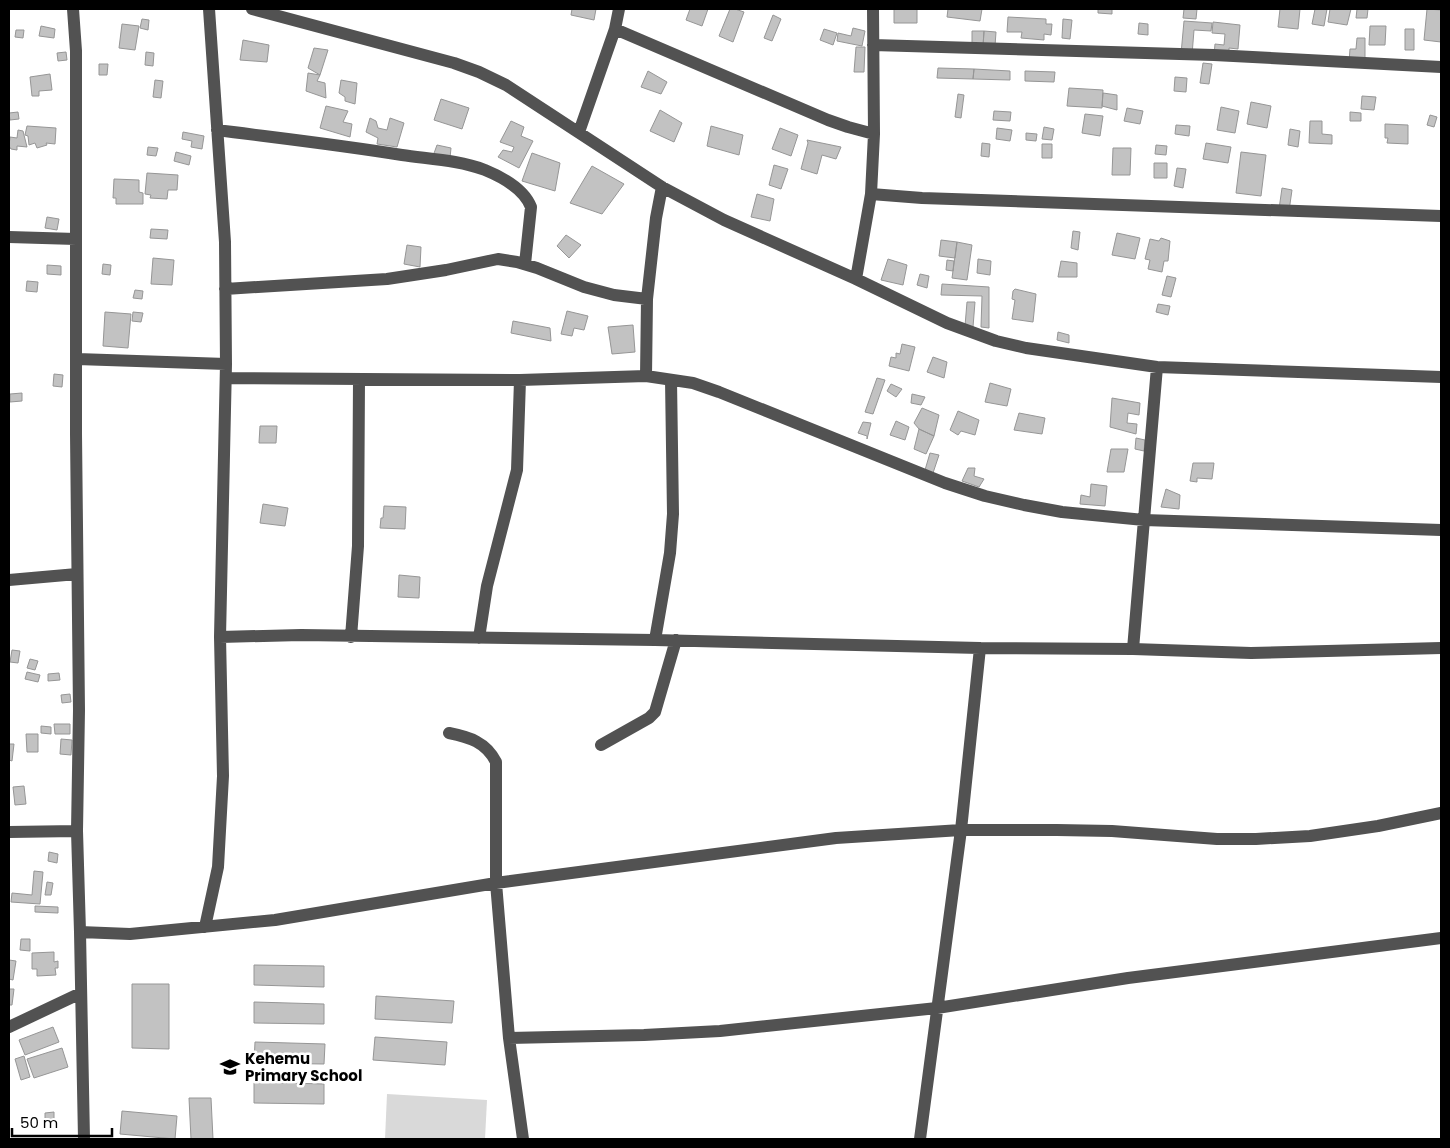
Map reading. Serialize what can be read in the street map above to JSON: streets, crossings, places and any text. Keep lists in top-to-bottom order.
{
  "places": {
    "school or university": ["Kehemu Primary School"]
  },
  "scale_bar": "50 m"
}
